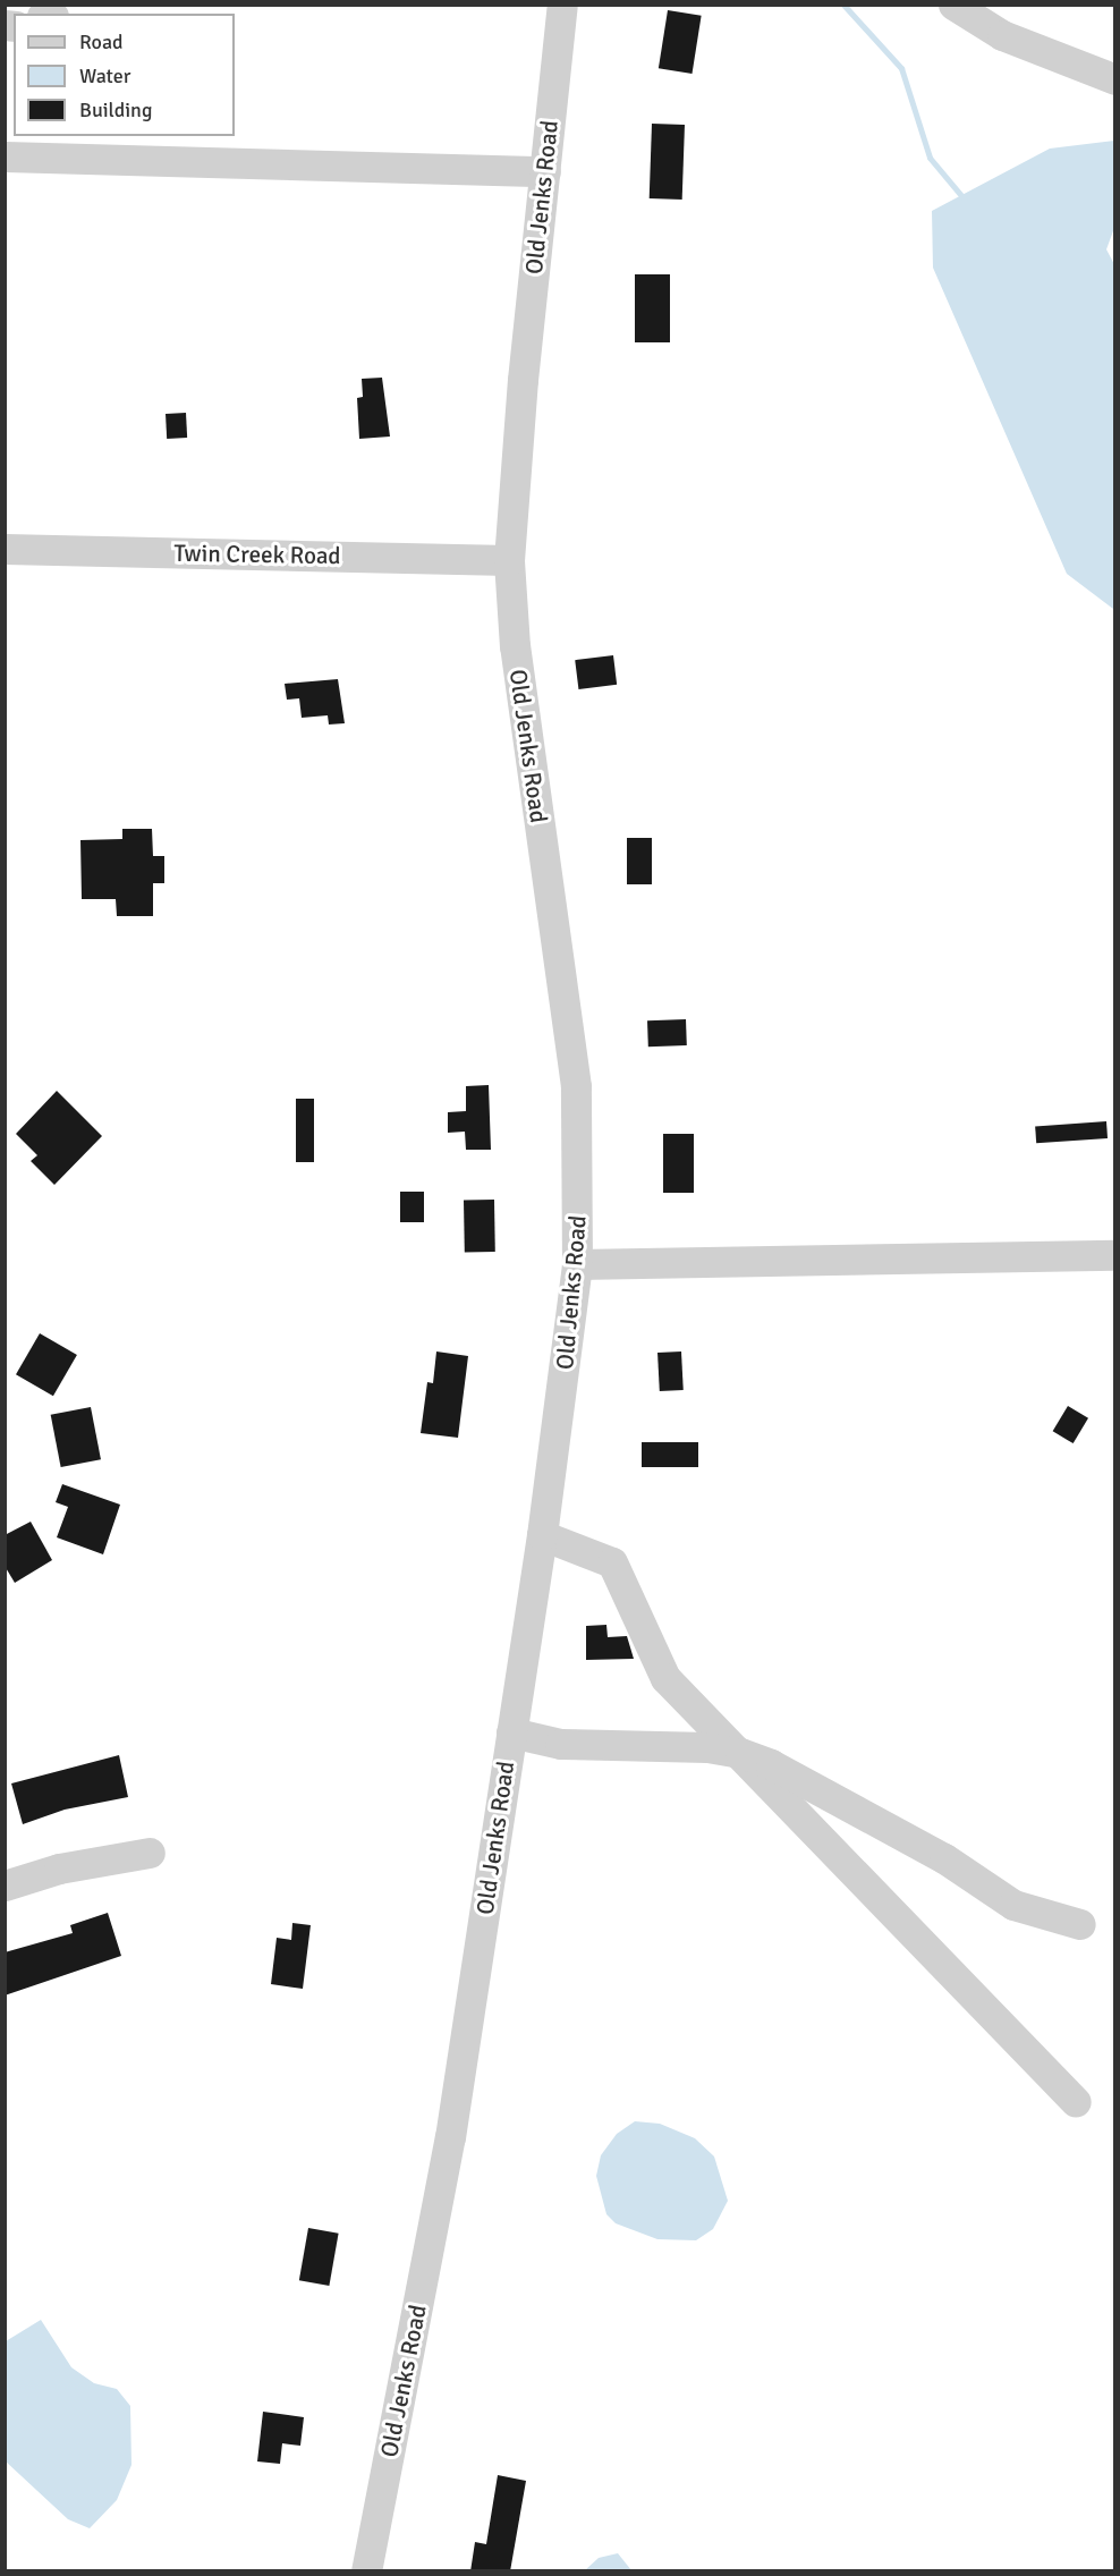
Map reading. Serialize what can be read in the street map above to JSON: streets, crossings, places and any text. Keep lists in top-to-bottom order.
{
  "streets": {
    "street": ["Old Jenks Road", "Twin Creek Road"]
  },
  "crossings": [
    ["Old Jenks Road", "Twin Creek Road"]
  ],
  "legend": ["Road", "Water", "Building"]
}
